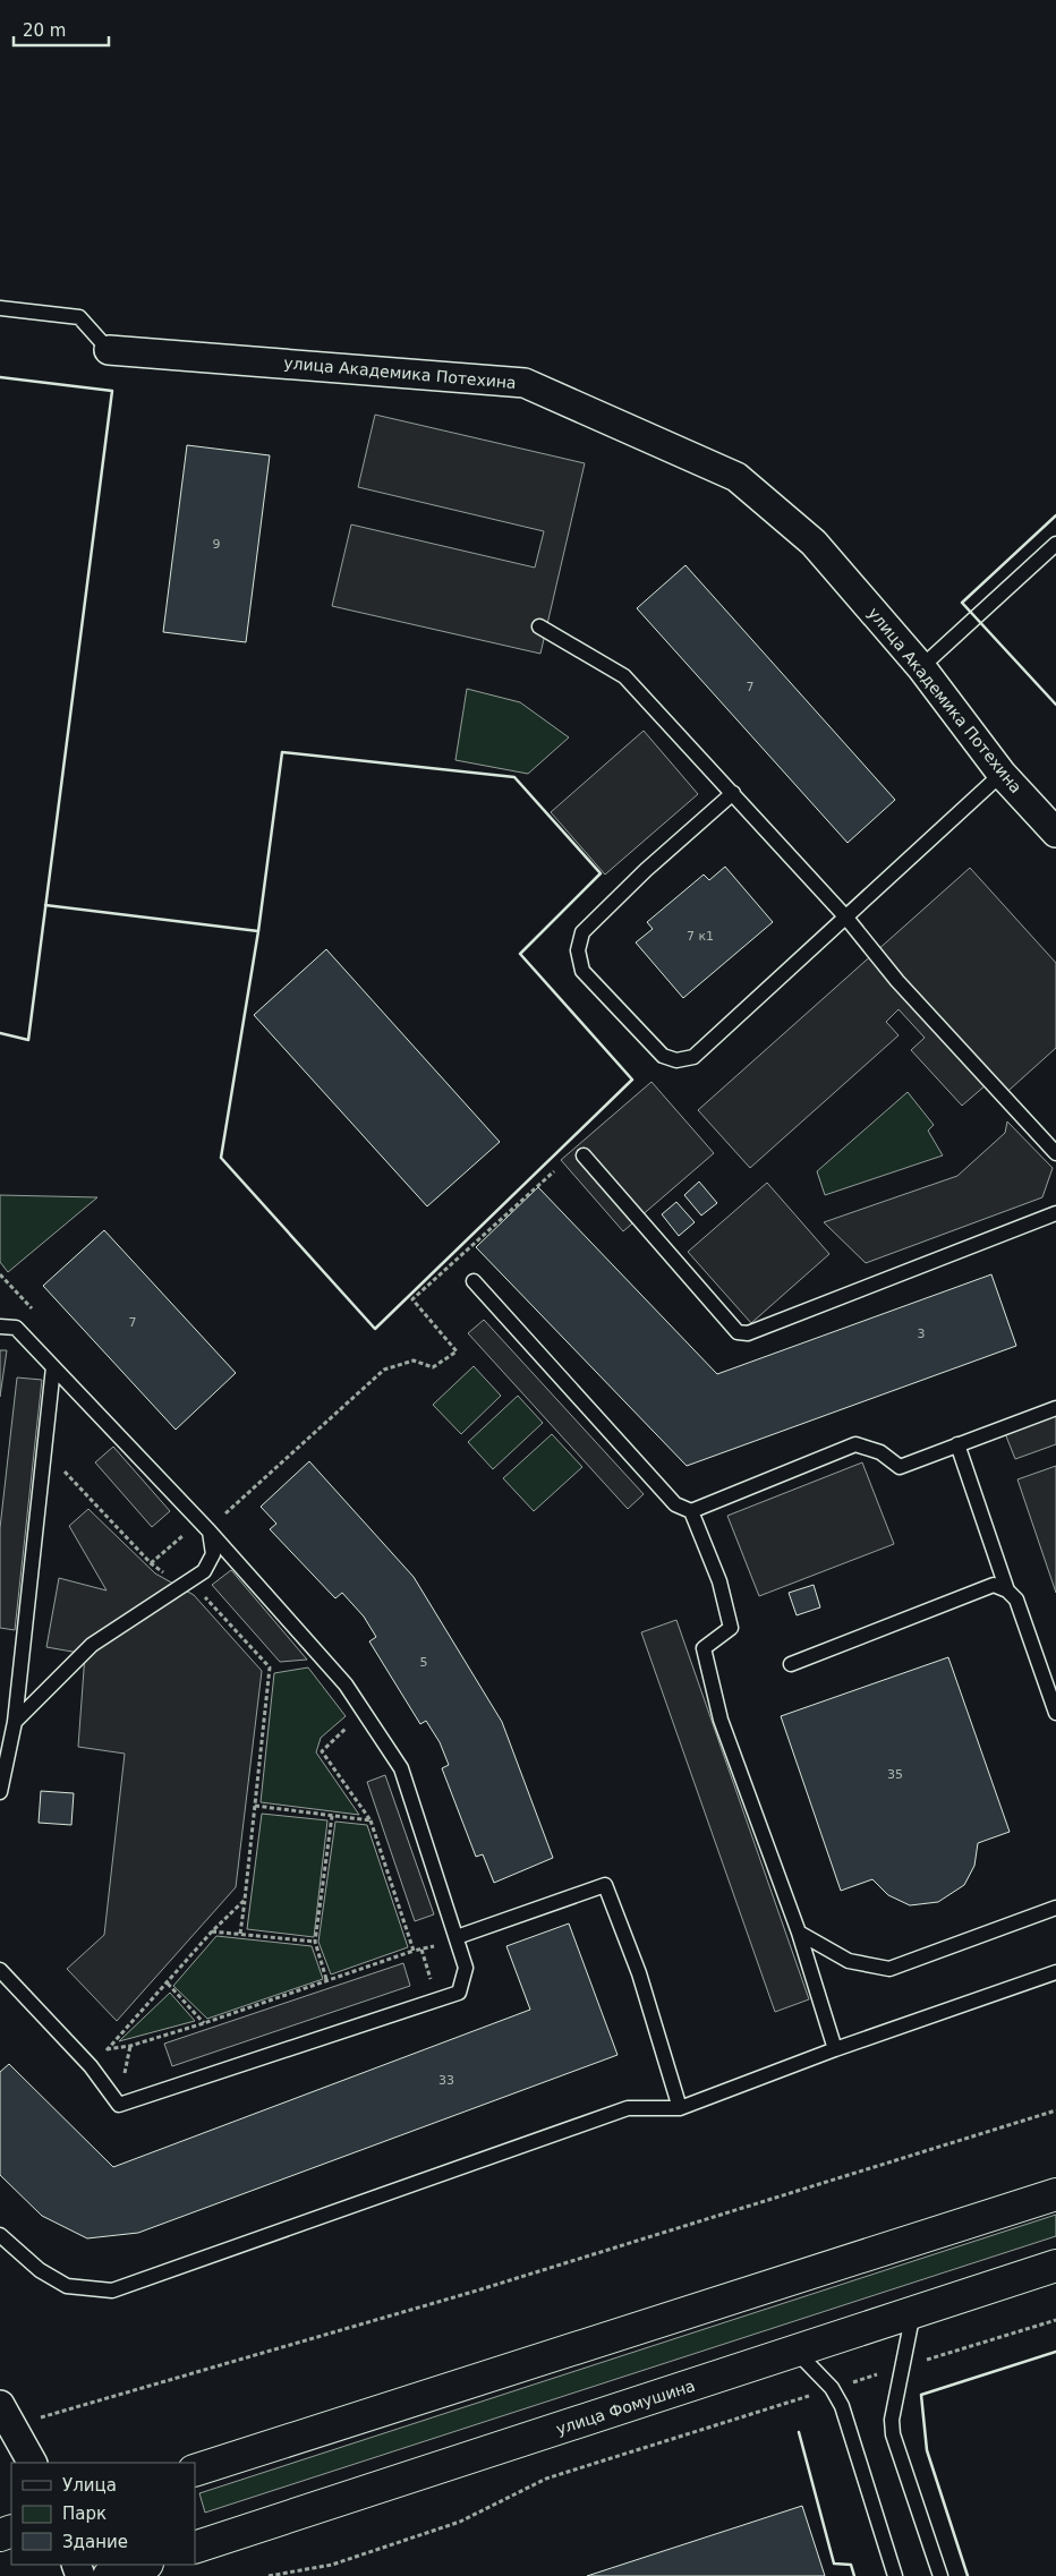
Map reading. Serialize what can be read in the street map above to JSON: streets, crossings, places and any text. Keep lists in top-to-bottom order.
{
  "streets": {
    "main road": ["улица Фомушина"],
    "street": ["улица Академика Потехина"]
  },
  "house_numbers": [
    "9",
    "7",
    "7 к1",
    "7",
    "3",
    "5",
    "35",
    "33"
  ],
  "legend": ["Улица", "Парк", "Здание"],
  "scale_bar": "20 m"
}
